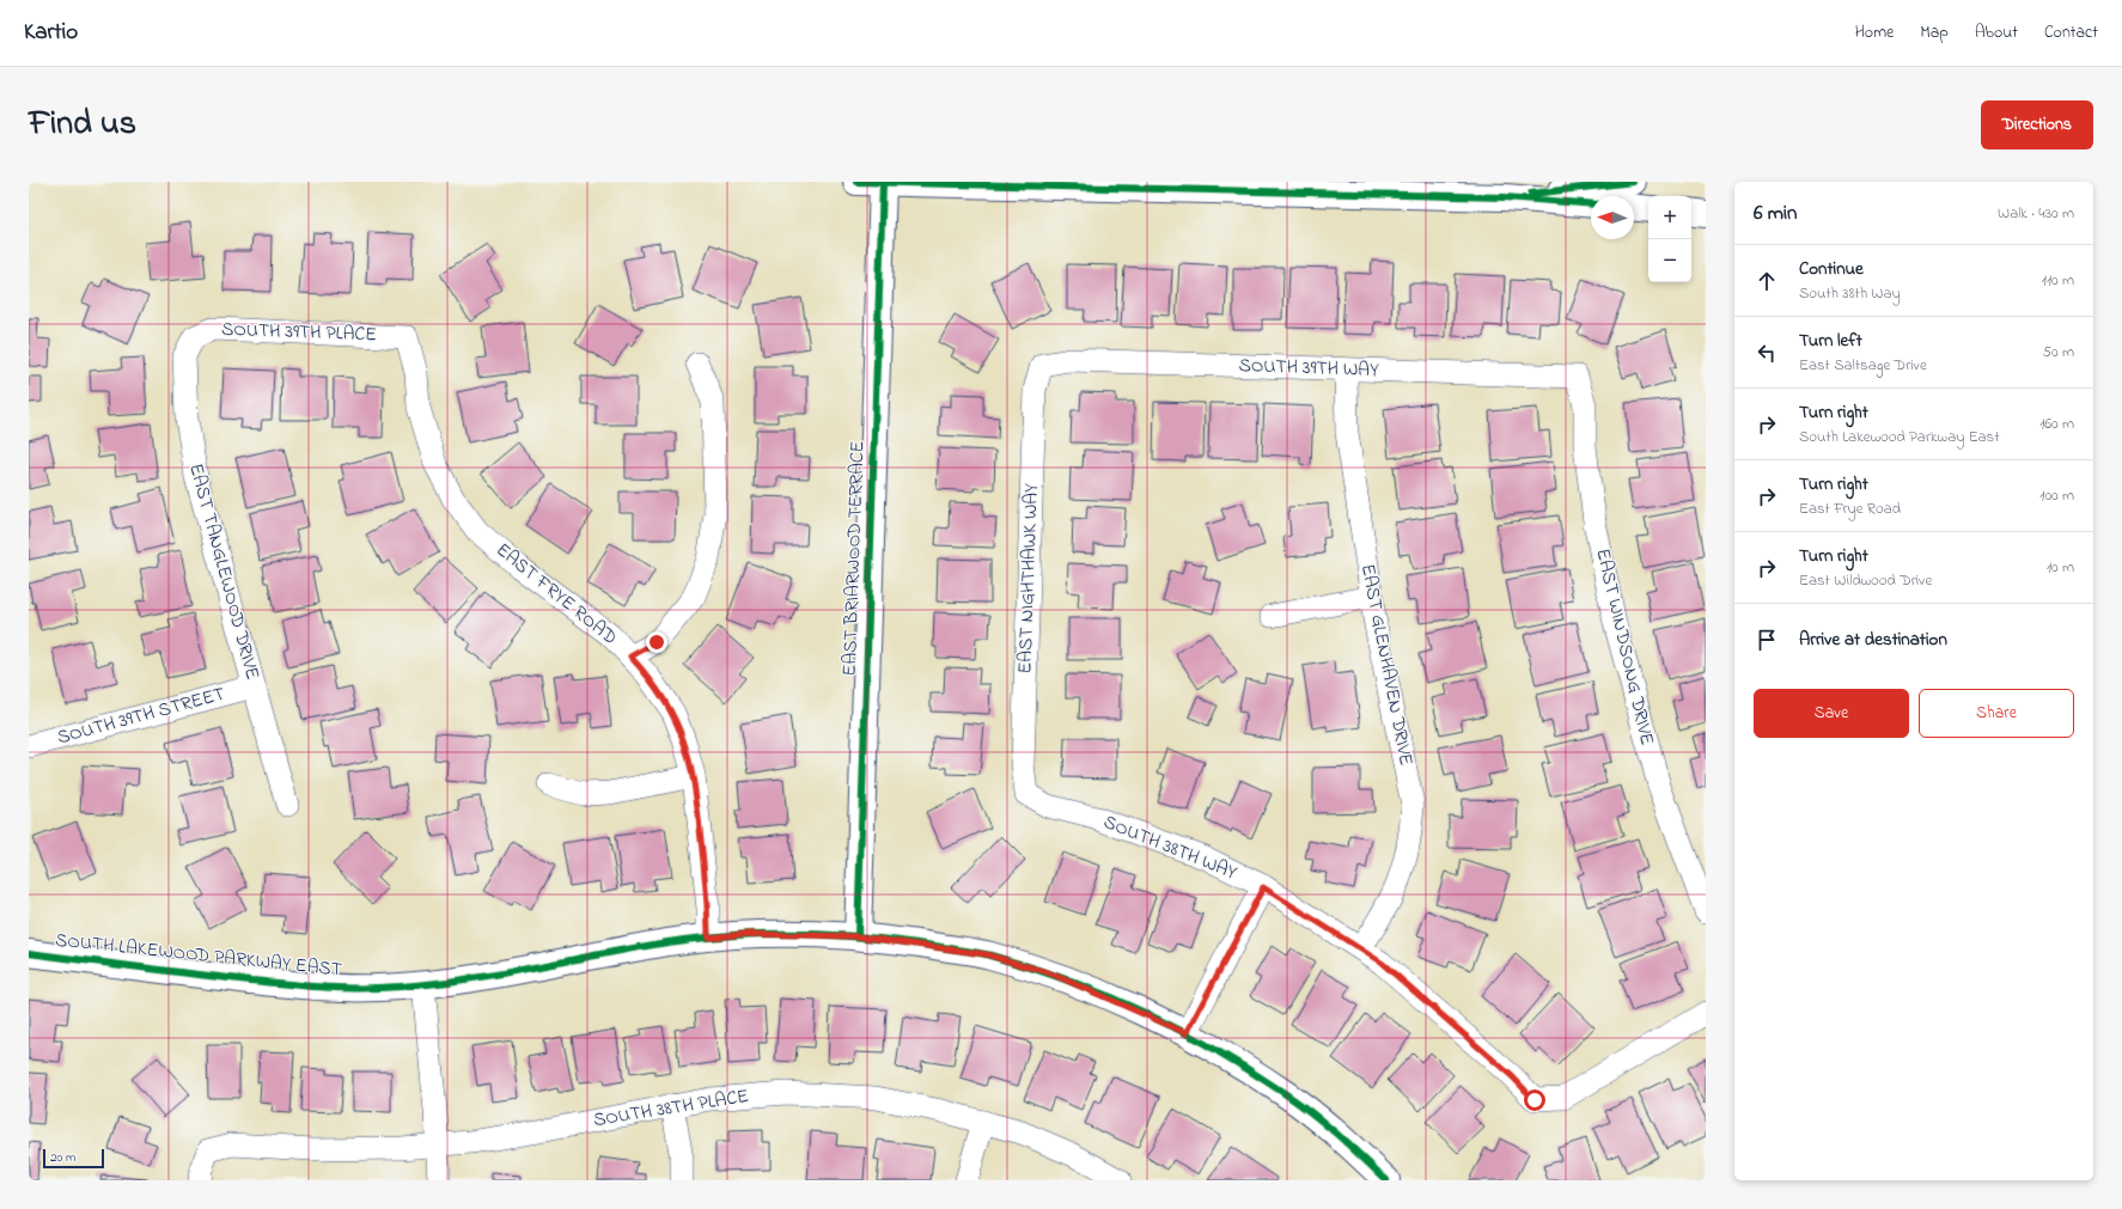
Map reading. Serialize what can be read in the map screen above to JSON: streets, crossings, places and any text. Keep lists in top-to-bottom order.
{
  "streets": {
    "street": [
      "SOUTH 39TH PLACE",
      "SOUTH 39TH WAY",
      "EAST BRIARWOOD TERRACE",
      "EAST TANGLEWOOD DRIVE",
      "EAST NIGHTHAWK WAY",
      "EAST FRYE ROAD",
      "EAST WINDSONG DRIVE",
      "EAST GLENHAVEN DRIVE",
      "SOUTH 39TH STREET",
      "SOUTH 38TH WAY",
      "SOUTH LAKEWOOD PARKWAY EAST",
      "SOUTH 38TH PLACE"
    ]
  },
  "crossings": [
    ["SOUTH 39TH PLACE", "EAST TANGLEWOOD DRIVE"],
    ["SOUTH 39TH PLACE", "EAST FRYE ROAD"],
    ["SOUTH 39TH WAY", "EAST NIGHTHAWK WAY"],
    ["SOUTH 39TH WAY", "EAST WINDSONG DRIVE"],
    ["SOUTH 39TH WAY", "EAST GLENHAVEN DRIVE"],
    ["EAST BRIARWOOD TERRACE", "SOUTH LAKEWOOD PARKWAY EAST"],
    ["EAST TANGLEWOOD DRIVE", "SOUTH 39TH STREET"],
    ["EAST NIGHTHAWK WAY", "SOUTH 38TH WAY"],
    ["EAST FRYE ROAD", "SOUTH LAKEWOOD PARKWAY EAST"],
    ["EAST GLENHAVEN DRIVE", "SOUTH 38TH WAY"]
  ],
  "scale_bar": "20 m",
  "north": "left",
  "page": {
    "header": "Kartio",
    "nav": [
      "Home",
      "Map",
      "About",
      "Contact"
    ],
    "title": "Find us",
    "buttons": [
      "Directions",
      ["Save", "Share"]
    ],
    "heading": ["6 min", "Walk · 430 m"],
    "map_buttons": ["+", "−"],
    "list": [
      ["Continue", "South 38th Way", "110 m"],
      ["Turn left", "East Saltsage Drive", "50 m"],
      ["Turn right", "South Lakewood Parkway East", "160 m"],
      ["Turn right", "East Frye Road", "100 m"],
      ["Turn right", "East Wildwood Drive", "10 m"],
      "Arrive at destination"
    ],
    "scale": "20 m"
  }
}
